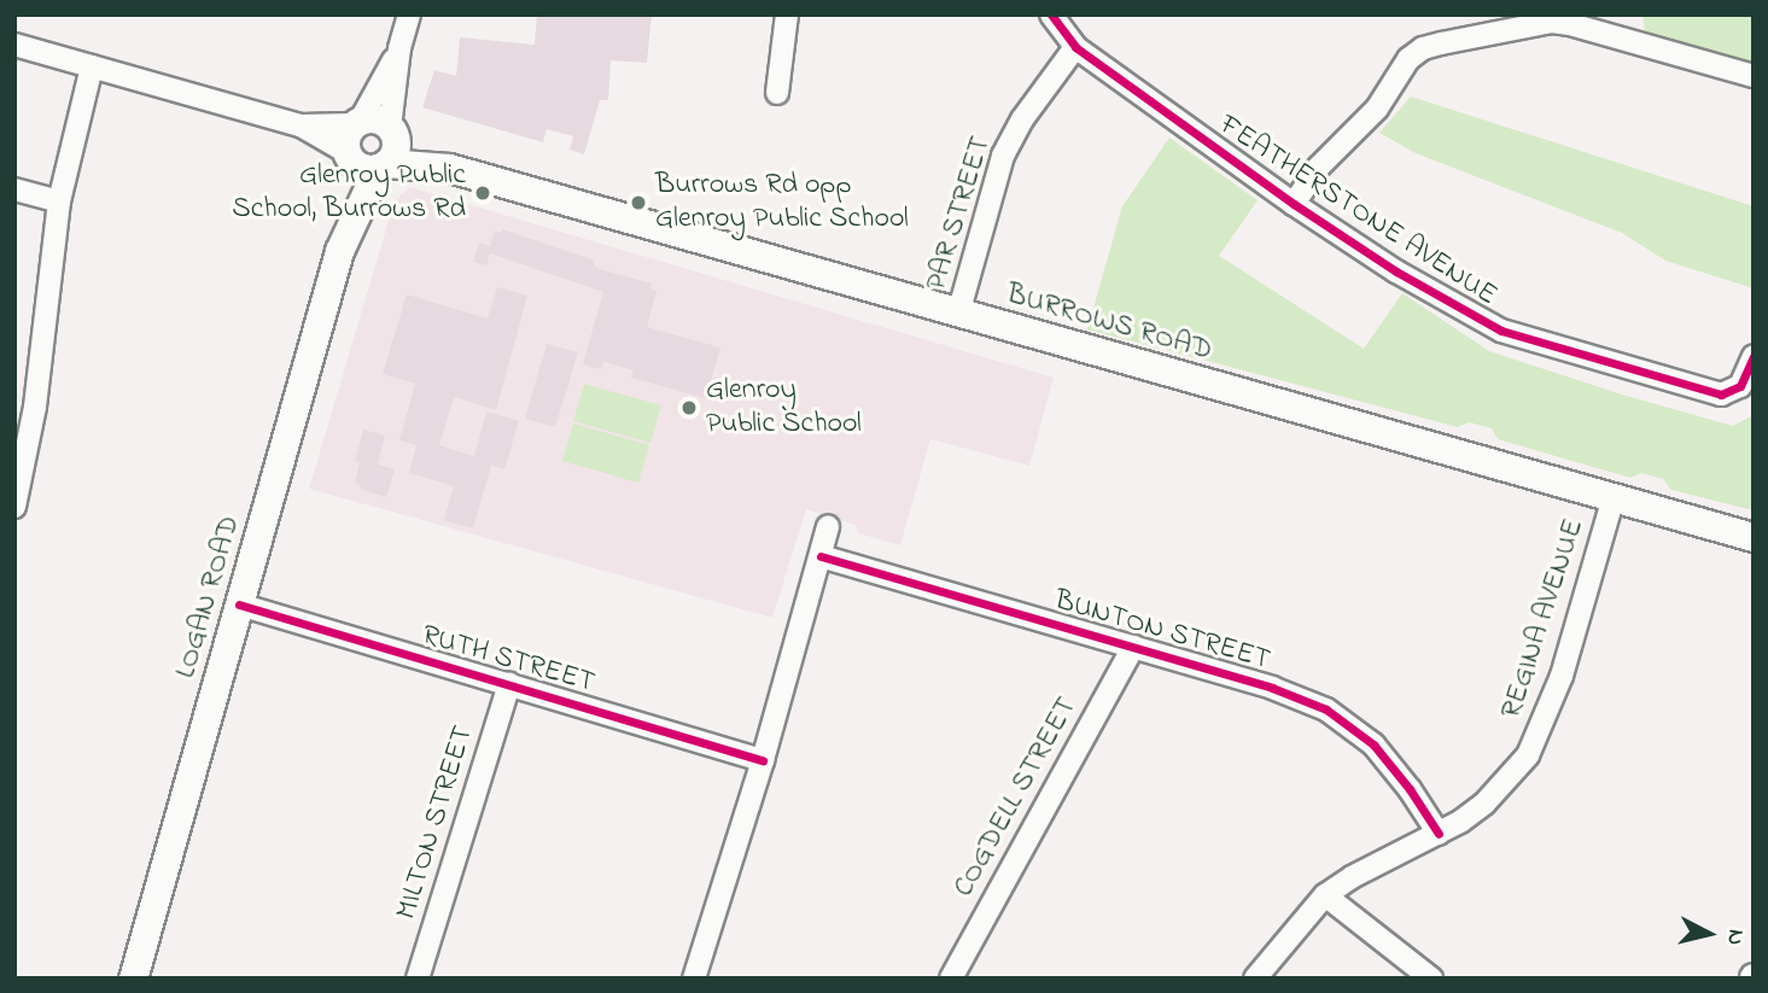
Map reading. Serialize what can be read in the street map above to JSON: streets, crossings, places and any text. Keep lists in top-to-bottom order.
{
  "streets": {
    "main road": ["BURROWS ROAD", "LOGAN ROAD"],
    "street": [
      "FEATHERSTONE AVENUE",
      "PAR STREET",
      "REGINA AVENUE",
      "BUNTON STREET",
      "RUTH STREET",
      "COGDELL STREET",
      "MILTON STREET"
    ]
  },
  "crossings": [
    ["FEATHERSTONE AVENUE", "PAR STREET"],
    ["PAR STREET", "BURROWS ROAD"],
    ["BURROWS ROAD", "LOGAN ROAD"],
    ["BURROWS ROAD", "REGINA AVENUE"],
    ["LOGAN ROAD", "RUTH STREET"],
    ["REGINA AVENUE", "BUNTON STREET"],
    ["BUNTON STREET", "COGDELL STREET"],
    ["RUTH STREET", "MILTON STREET"]
  ],
  "places": ["Glenroy Public School, Burrows Rd", "Burrows Rd opp Glenroy Public School", "Glenroy Public School"],
  "north": "right"
}
